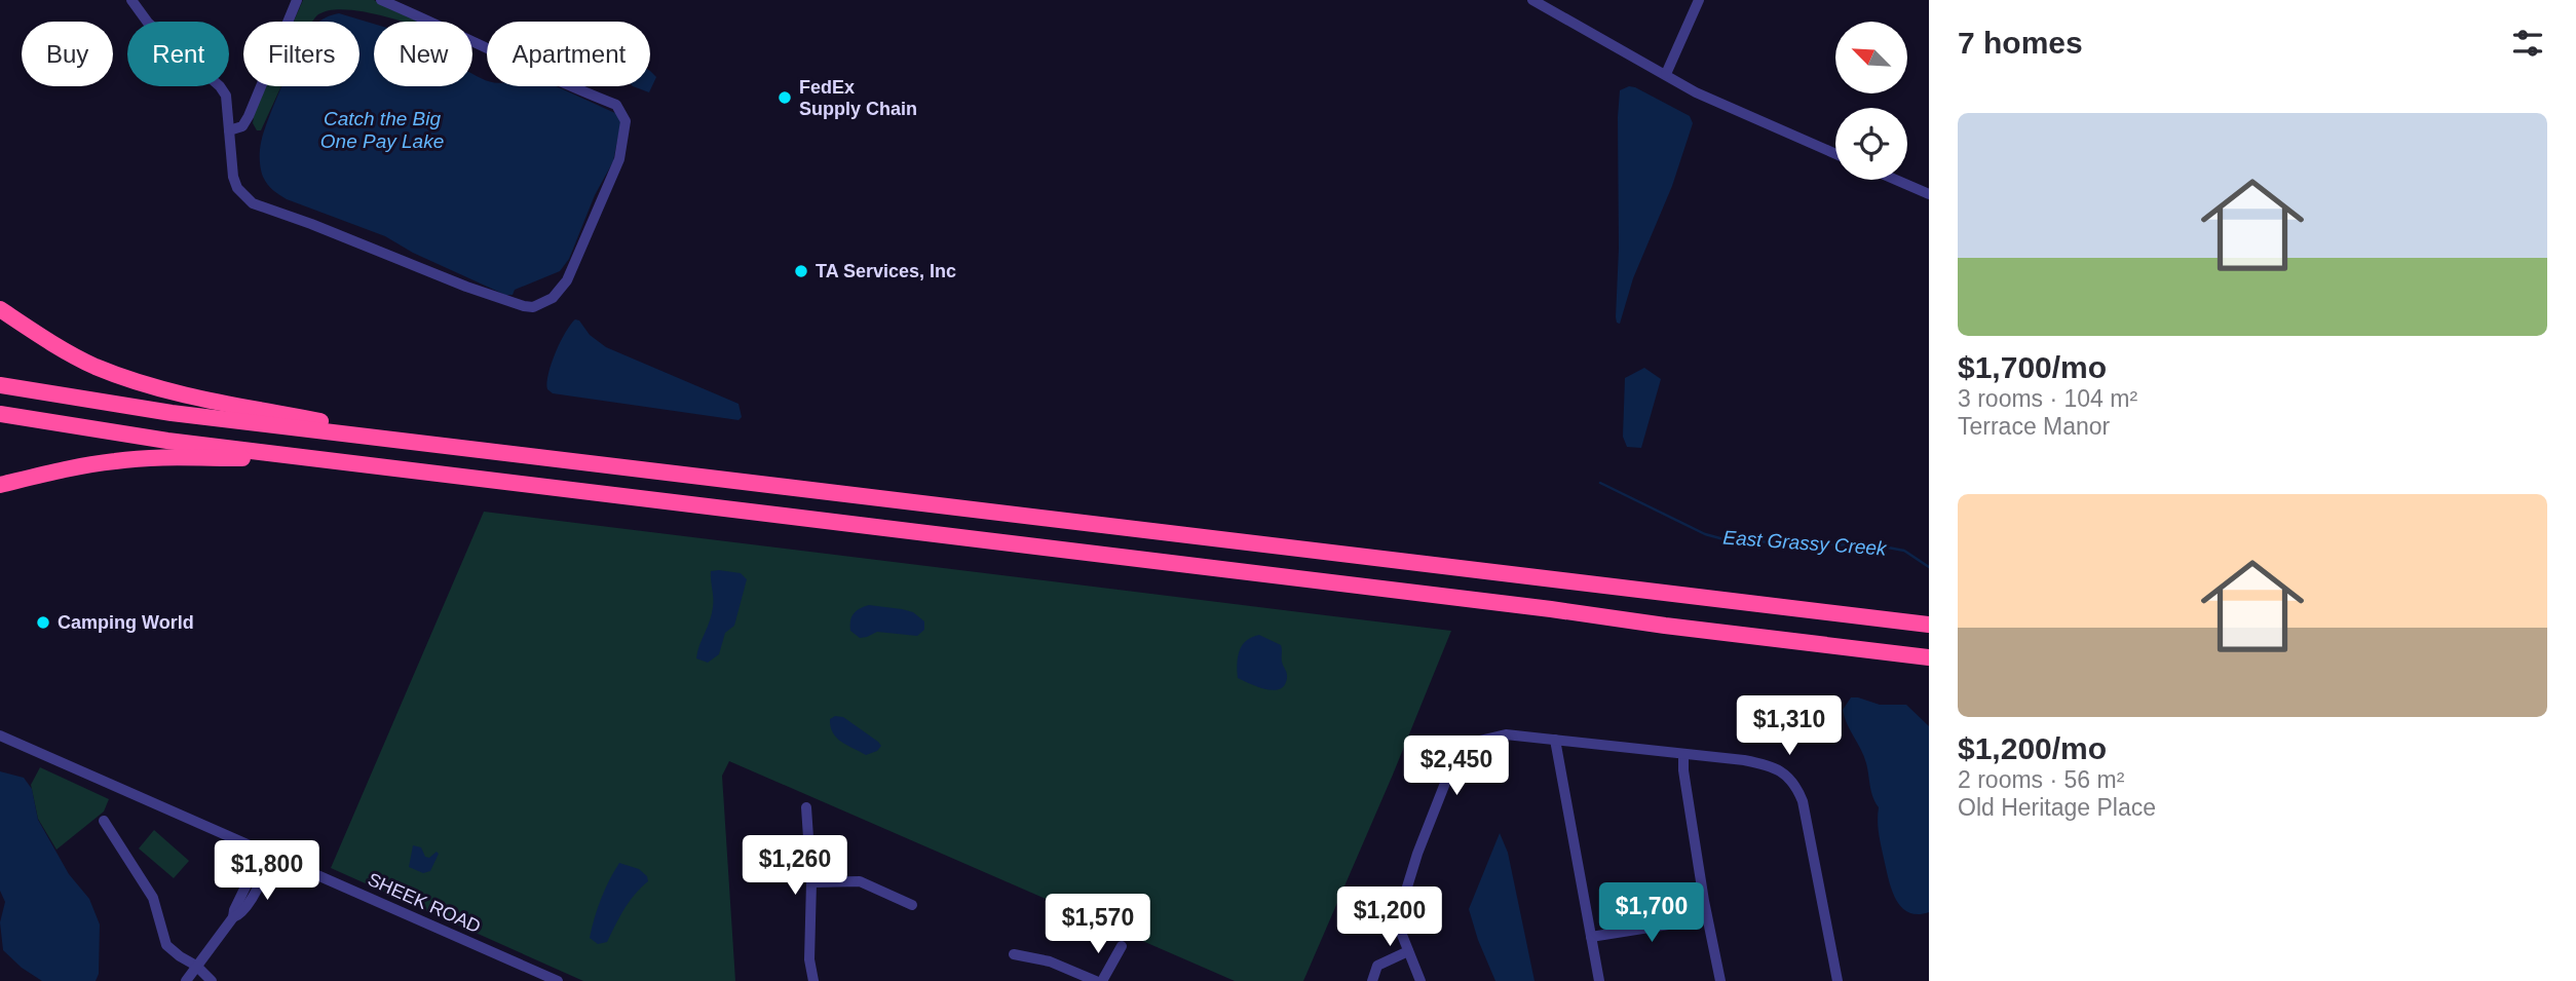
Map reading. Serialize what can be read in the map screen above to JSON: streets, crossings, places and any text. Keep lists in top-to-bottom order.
{
  "streets": {
    "street": ["SHEEK ROAD"]
  },
  "water": ["Catch the Big One Pay Lake", "East Grassy Creek"],
  "places": ["FedEx Supply Chain", "TA Services, Inc", "Camping World"],
  "north": "top left",
  "page": {
    "heading": "7 homes",
    "chip": [
      "Buy",
      "Rent",
      "Filters",
      "New",
      "Apartment"
    ],
    "list": [
      {
        "name": "$1,700/mo",
        "note": "3 rooms · 104 m² · Terrace Manor"
      },
      {
        "name": "$1,200/mo",
        "note": "2 rooms · 56 m² · Old Heritage Place"
      }
    ],
    "price": [
      "$1,310",
      "$2,450",
      "$1,260",
      "$1,800",
      "$1,700",
      "$1,200",
      "$1,570"
    ]
  }
}
